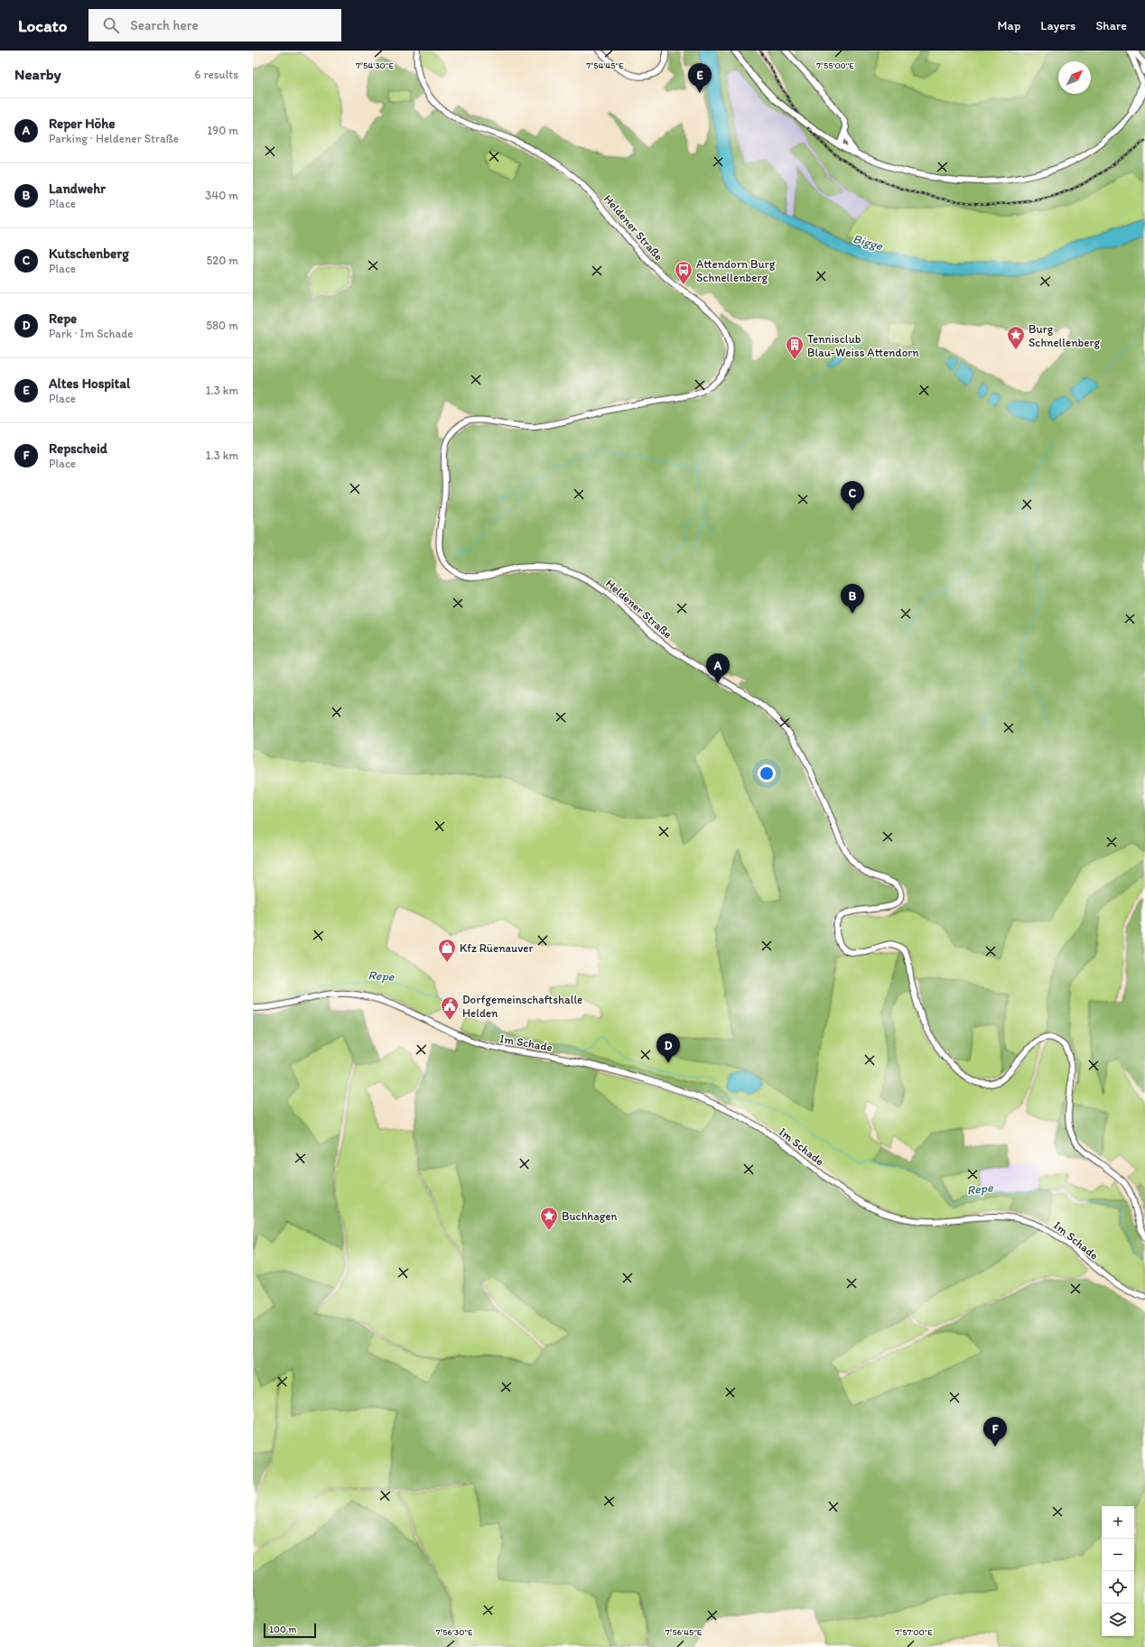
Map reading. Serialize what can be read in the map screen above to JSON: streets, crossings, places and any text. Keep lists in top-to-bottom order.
{
  "streets": {
    "main road": ["Heldener Straße", "Im Schade"]
  },
  "water": ["Bigge", "Repe"],
  "places": {
    "bus stop": ["Attendorn Burg Schnellenberg"],
    "place": ["Burg Schnellenberg", "Buchhagen"],
    "building": ["Tennisclub Blau-Weiss Attendorn"],
    "shop": ["Kfz Rüenauver"],
    "public building": ["Dorfgemeinschaftshalle Helden"]
  },
  "scale_bar": "100 m",
  "north": "top right",
  "page": {
    "header": "Locato",
    "search": "Search here",
    "nav": ["Map", "Layers", "Share"],
    "heading": ["Nearby", "6 results"],
    "pins": [
      "E",
      "C",
      "B",
      "A",
      "D",
      "F"
    ],
    "list": [
      {
        "mark": "A",
        "name": "Reper Höhe",
        "note": "Parking · Heldener Straße",
        "value": "190 m"
      },
      {
        "mark": "B",
        "name": "Landwehr",
        "note": "Place",
        "value": "340 m"
      },
      {
        "mark": "C",
        "name": "Kutschenberg",
        "note": "Place",
        "value": "520 m"
      },
      {
        "mark": "D",
        "name": "Repe",
        "note": "Park · Im Schade",
        "value": "580 m"
      },
      {
        "mark": "E",
        "name": "Altes Hospital",
        "note": "Place",
        "value": "1.3 km"
      },
      {
        "mark": "F",
        "name": "Repscheid",
        "note": "Place",
        "value": "1.3 km"
      }
    ],
    "map_buttons": ["+", "−"],
    "scale": "100 m"
  },
  "coordinates": [
    "7°54'30\"E",
    "7°54'45\"E",
    "7°55'00\"E",
    "7°56'30\"E",
    "7°56'45\"E",
    "7°57'00\"E"
  ]
}
